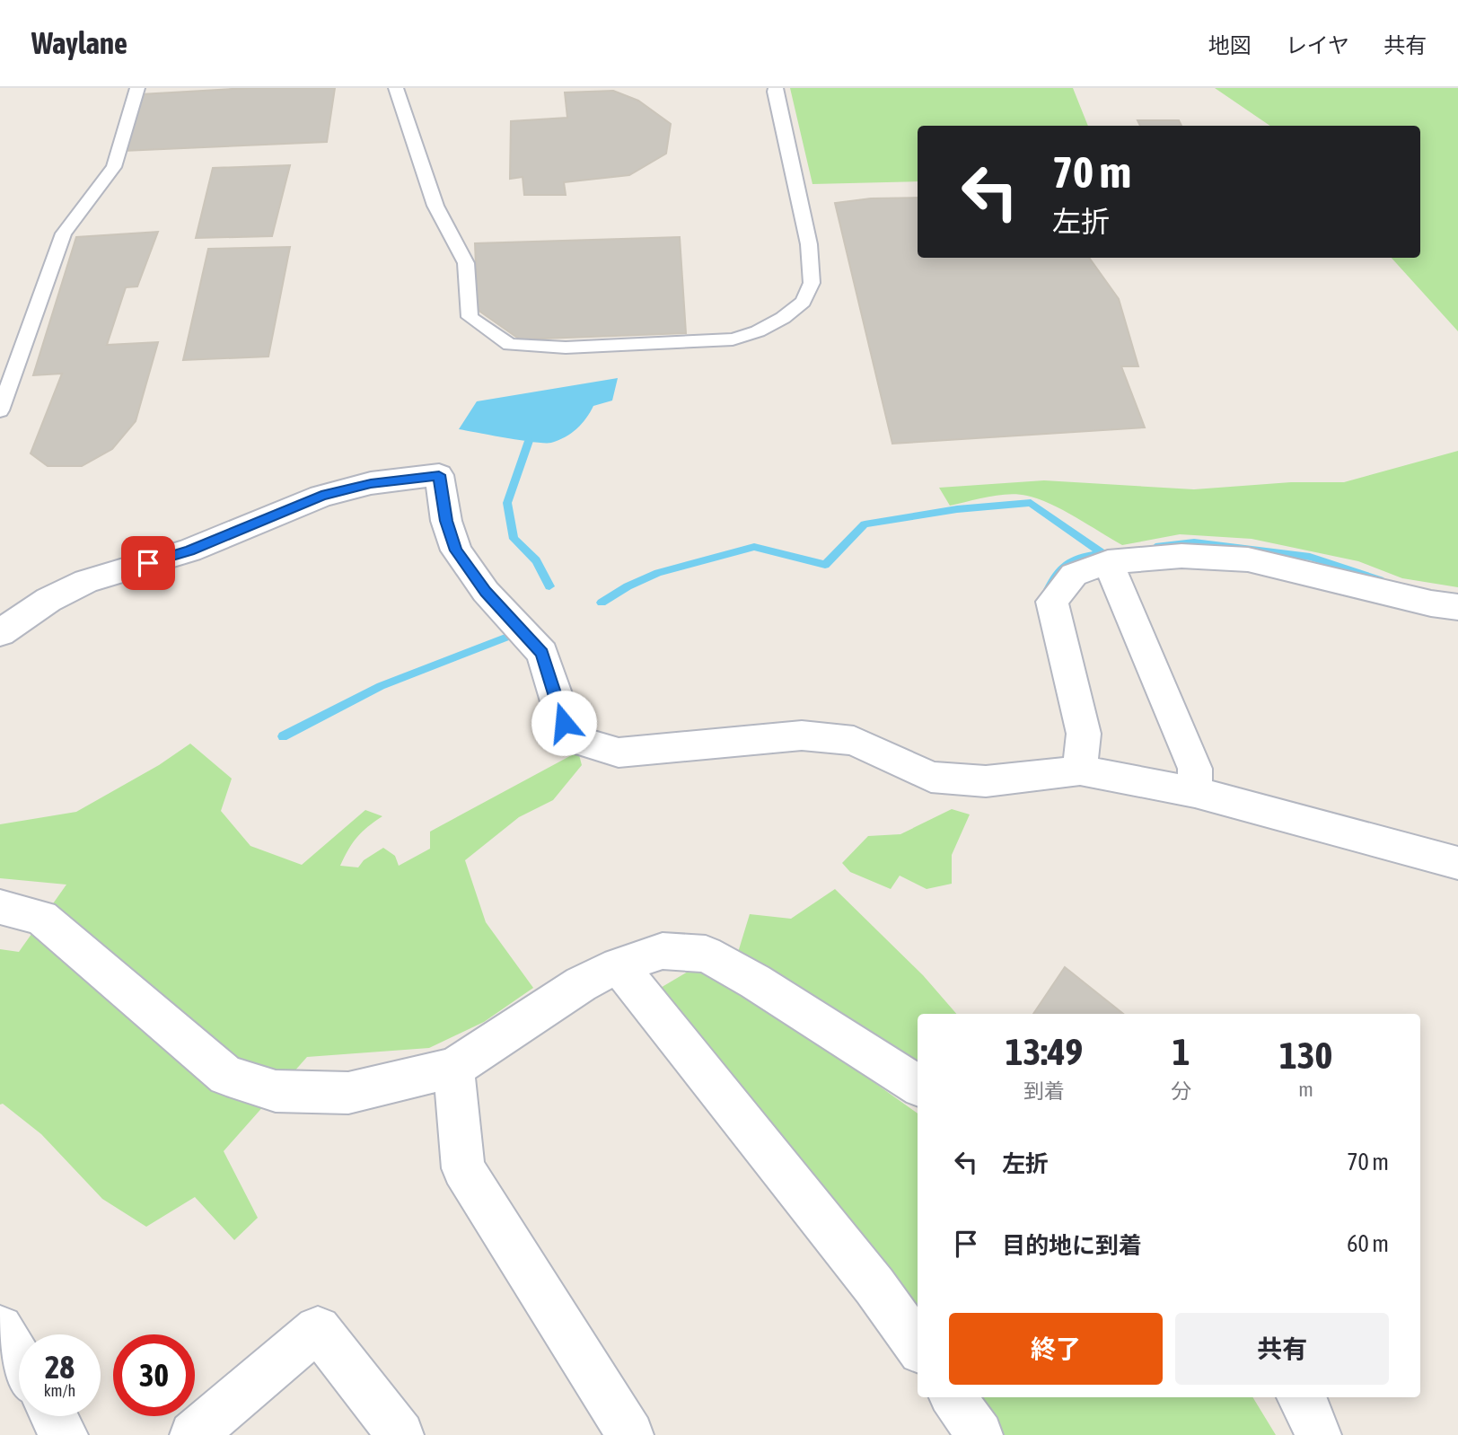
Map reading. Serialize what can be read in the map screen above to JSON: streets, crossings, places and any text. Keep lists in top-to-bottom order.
{
  "page": {
    "header": "Waylane",
    "nav": ["地図", "レイヤ", "共有"],
    "turn": ["70 m", "左折"],
    "eta": [
      "13:49",
      "到着",
      "1",
      "分",
      "130",
      "m"
    ],
    "list": [
      {
        "name": "左折",
        "value": "70 m"
      },
      {
        "name": "目的地に到着",
        "value": "60 m"
      }
    ],
    "buttons": ["終了", "共有"],
    "speed": "28 km/h",
    "limit": "30"
  }
}
